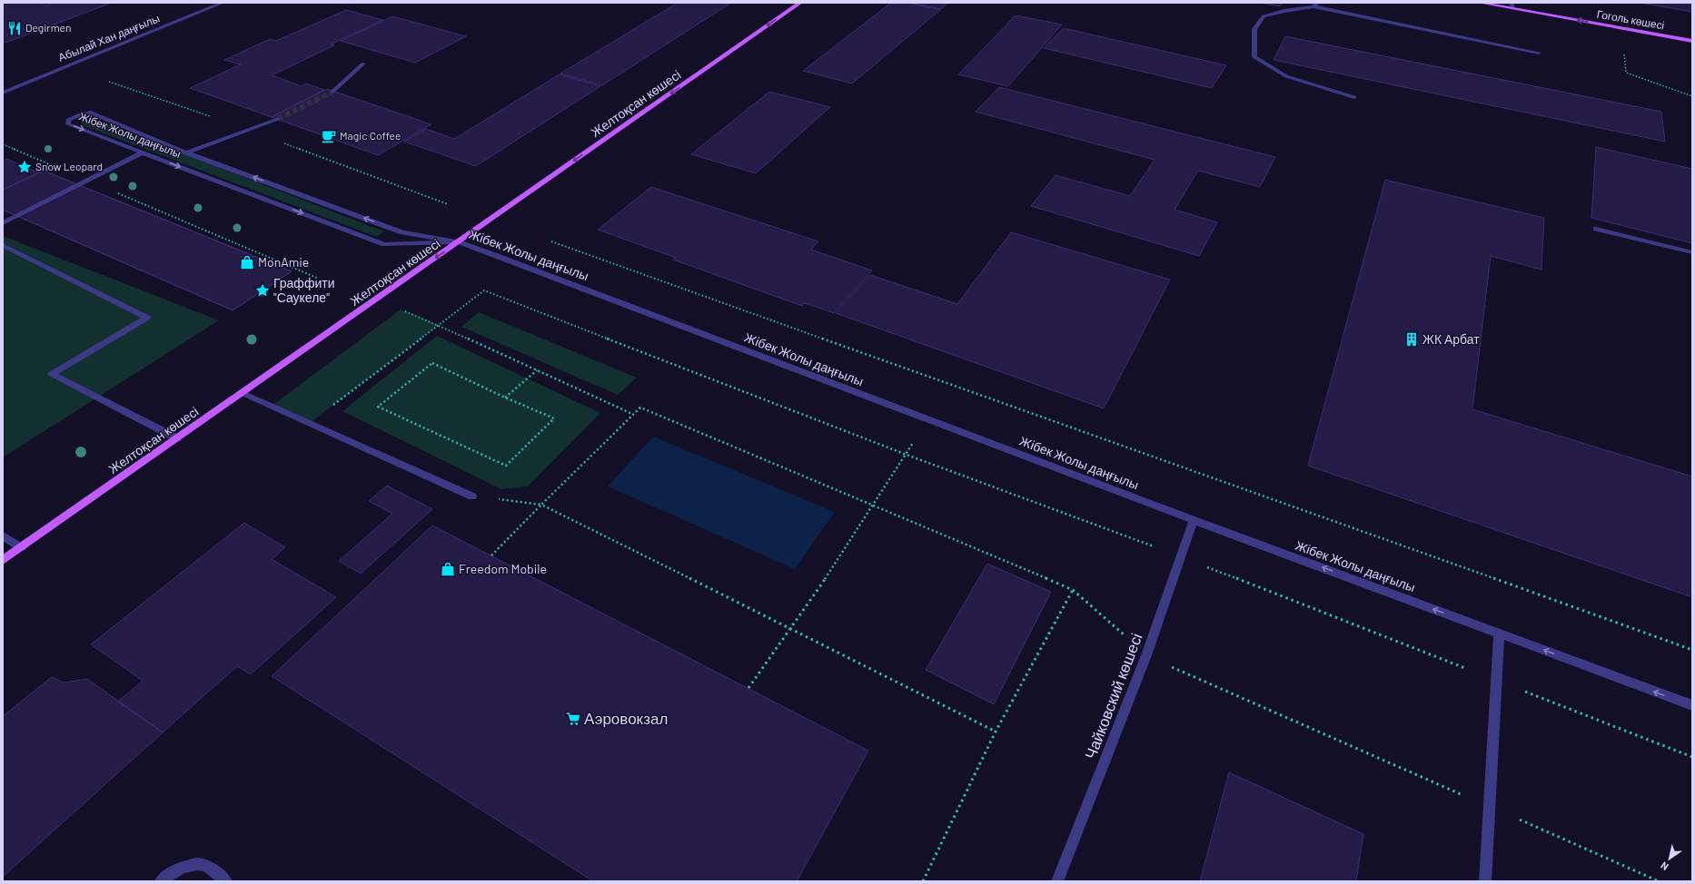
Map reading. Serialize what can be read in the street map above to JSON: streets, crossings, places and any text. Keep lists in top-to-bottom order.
{
  "streets": {
    "main road": ["Гоголь көшесі", "Желтоқсан көшесі"],
    "street": ["Абылай Хан даңғылы", "Жібек Жолы даңғылы", "Чайковский көшесі"]
  },
  "crossings": [
    ["Желтоқсан көшесі", "Жібек Жолы даңғылы"],
    ["Жібек Жолы даңғылы", "Чайковский көшесі"]
  ],
  "one_way": ["Гоголь көшесі", "Желтоқсан көшесі"],
  "places": {
    "restaurant": ["Degirmen"],
    "cafe": ["Magic Coffee"],
    "place": ["Snow Leopard", "Граффити \"Саукеле\""],
    "shop": ["MonAmie", "Freedom Mobile"],
    "building": ["ЖК Арбат"],
    "supermarket": ["Аэровокзал"]
  },
  "north": "bottom left"
}
